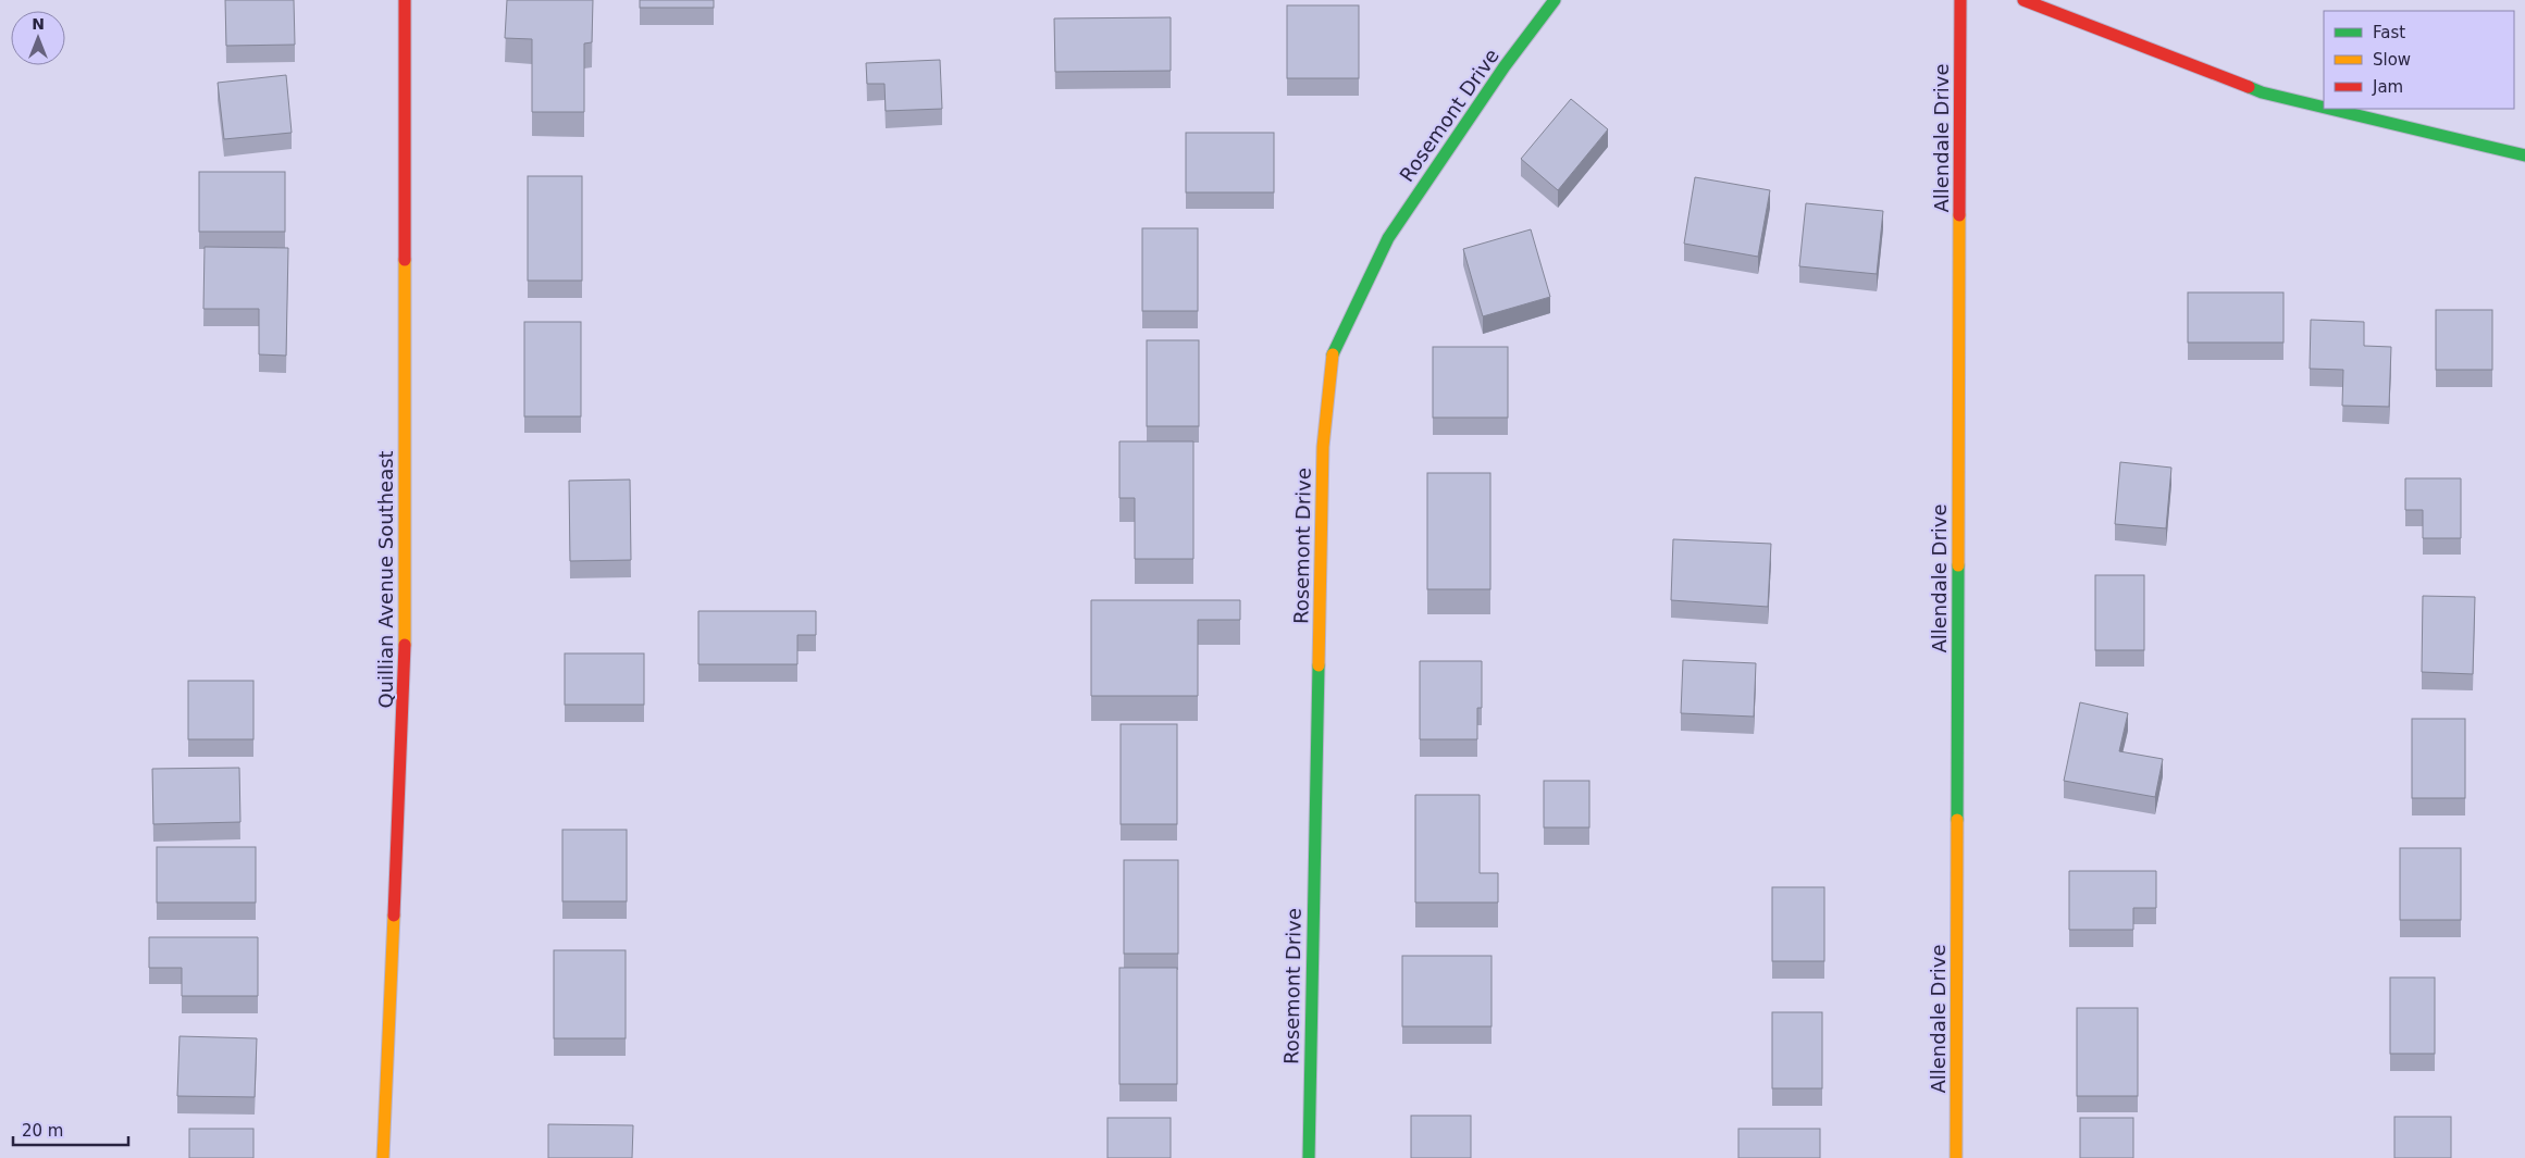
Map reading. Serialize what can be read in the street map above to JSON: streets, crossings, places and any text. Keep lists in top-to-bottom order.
{
  "streets": {
    "street": ["Rosemont Drive", "Allendale Drive", "Quillian Avenue Southeast"]
  },
  "legend": ["Fast", "Slow", "Jam"],
  "scale_bar": "20 m",
  "north": "top"
}
